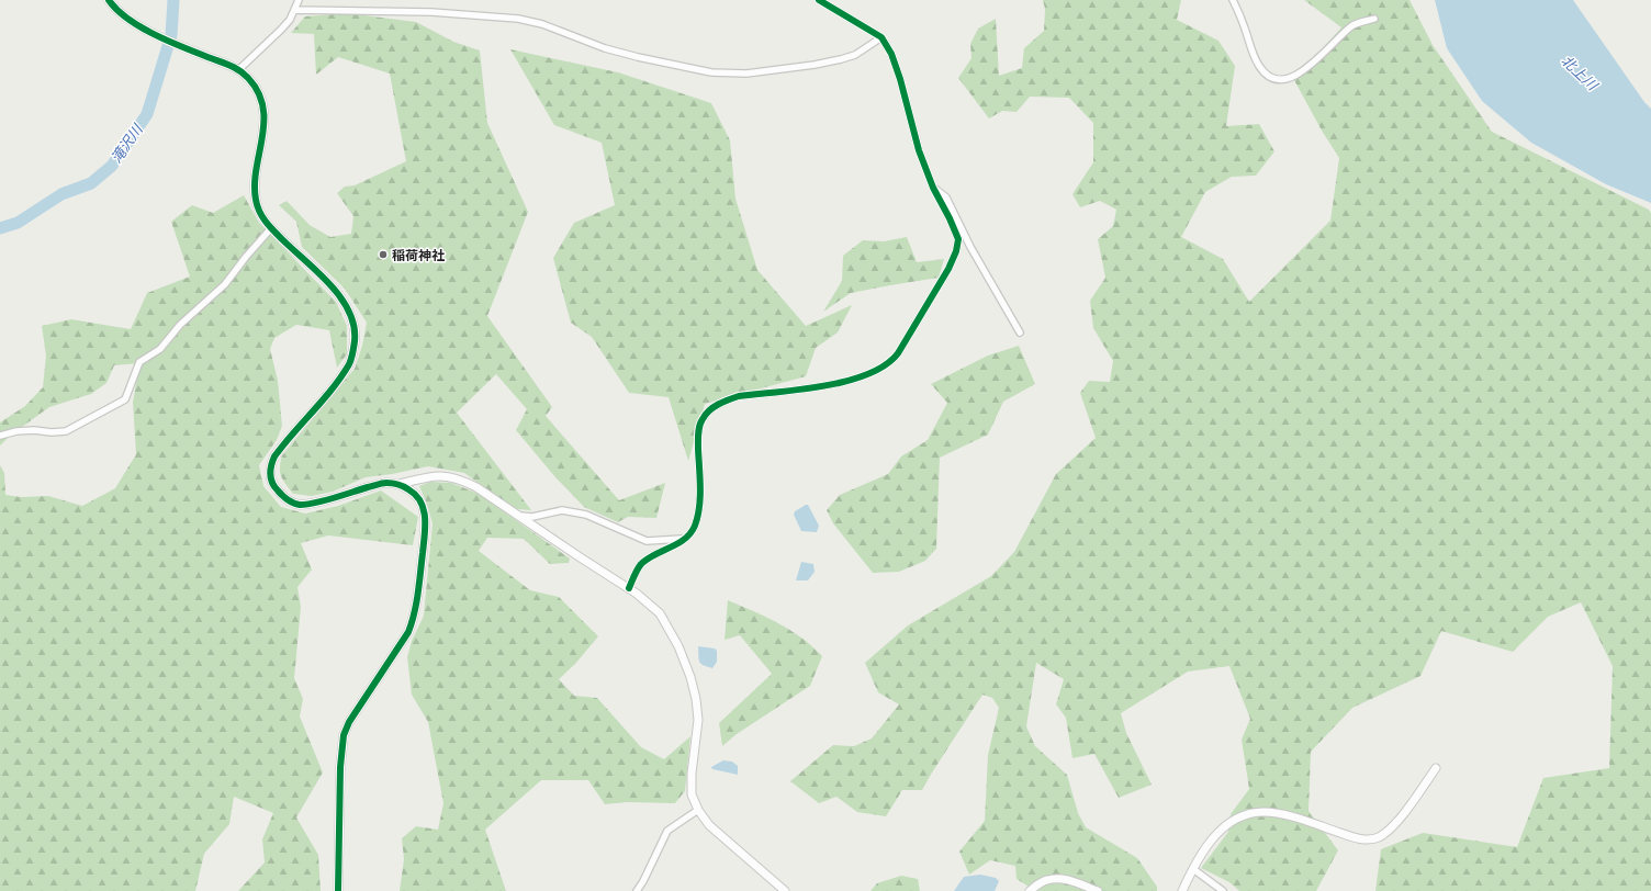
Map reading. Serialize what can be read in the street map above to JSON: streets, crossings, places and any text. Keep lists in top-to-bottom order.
{
  "water": ["北上川", "滝沢川"],
  "places": ["稲荷神社"]
}
